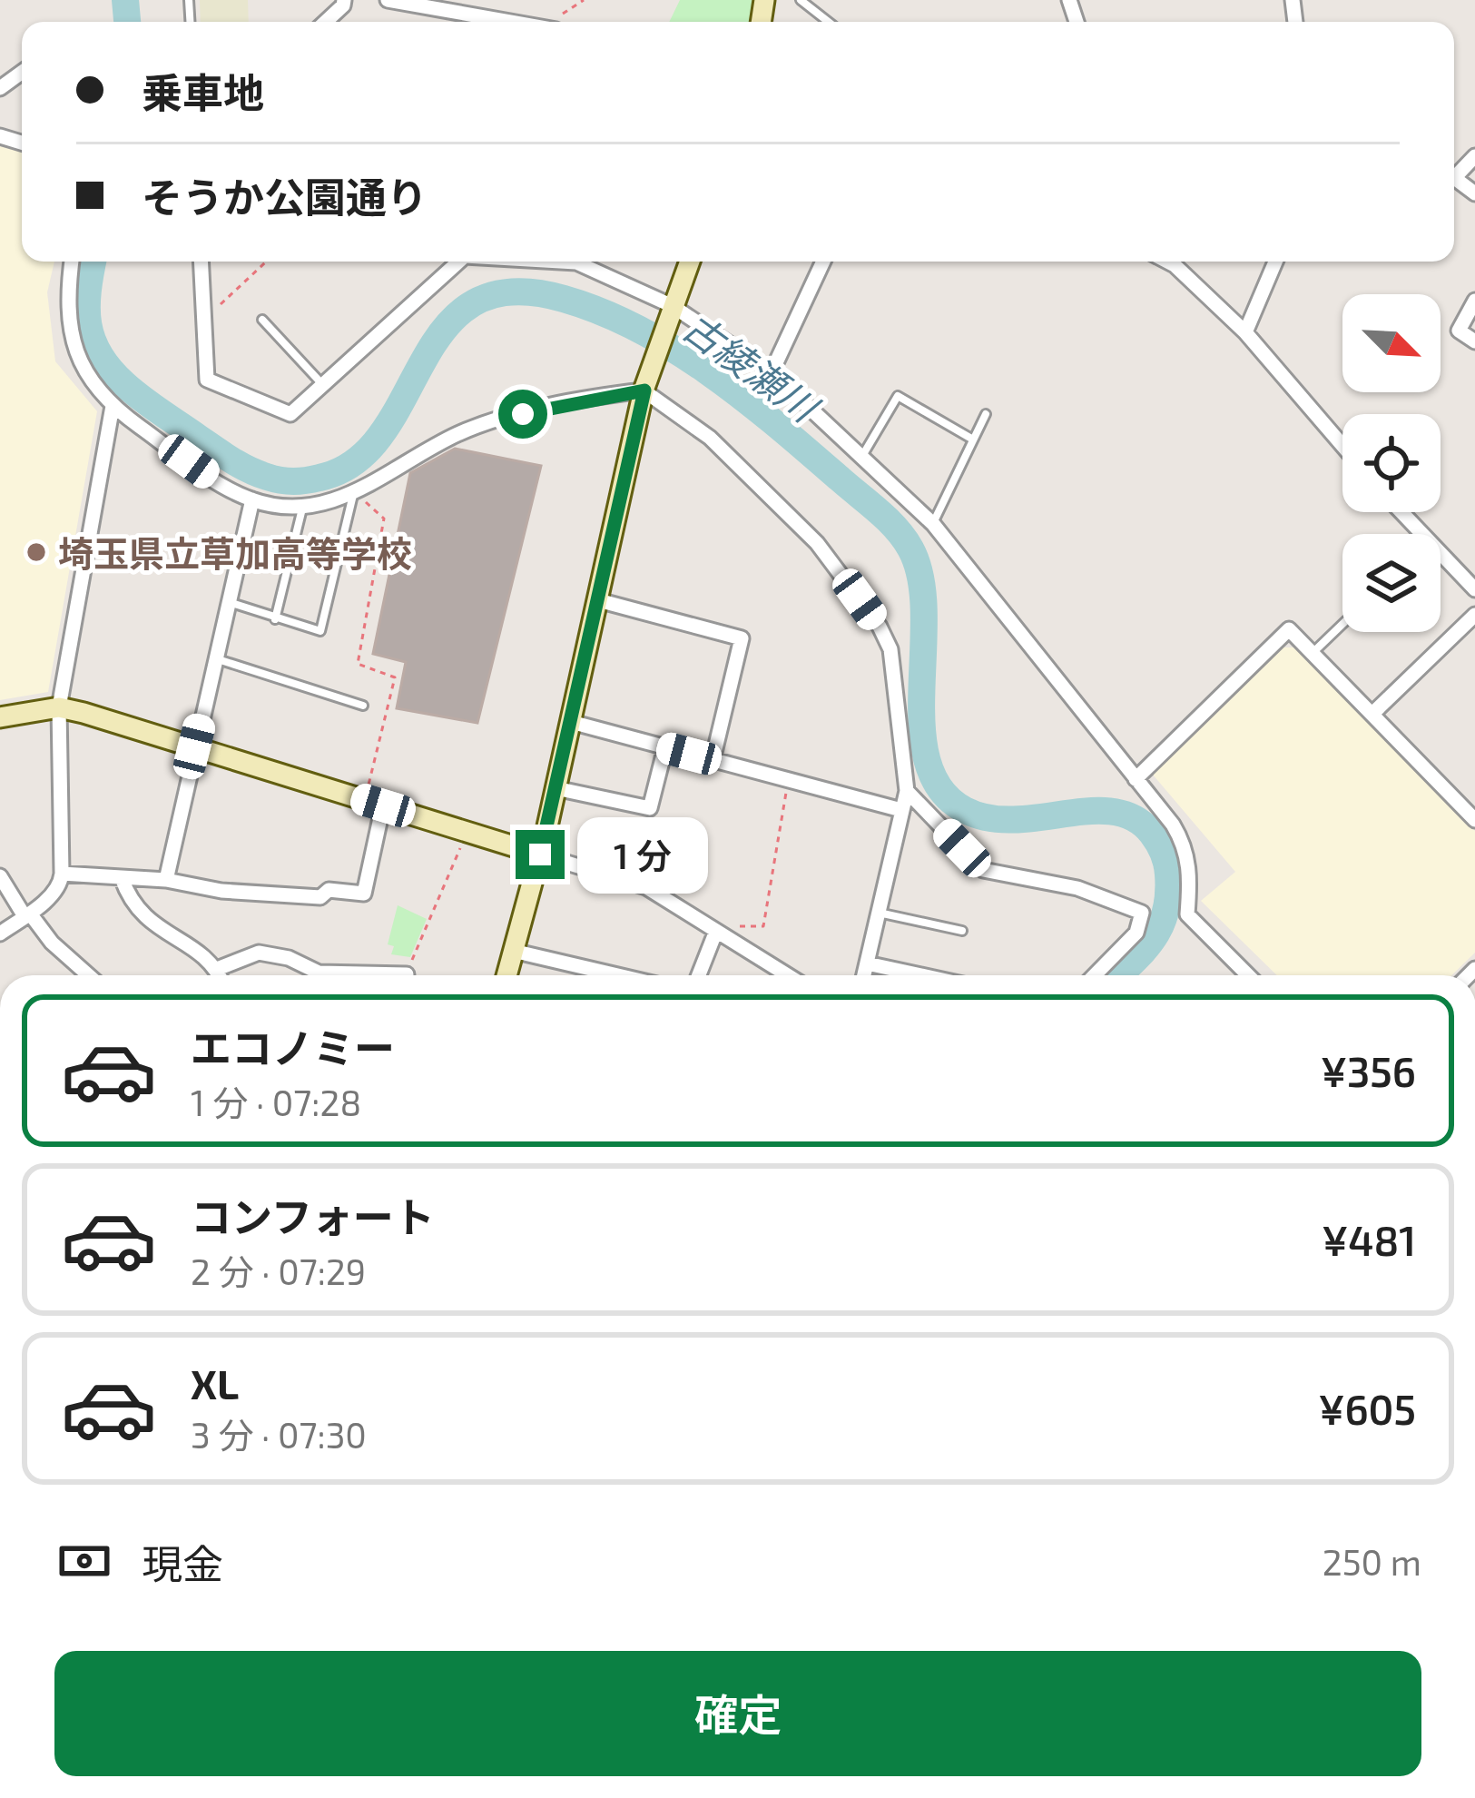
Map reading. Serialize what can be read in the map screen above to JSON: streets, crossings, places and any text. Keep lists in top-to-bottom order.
{
  "water": ["古綾瀬川"],
  "places": ["埼玉県立草加高等学校"],
  "north": "bottom right",
  "page": {
    "banner": ["乗車地", "そうか公園通り"],
    "bubble": "1 分",
    "list": [
      {
        "name": "エコノミー",
        "note": "1 分 · 07:28",
        "value": "¥356"
      },
      {
        "name": "コンフォート",
        "note": "2 分 · 07:29",
        "value": "¥481"
      },
      {
        "name": "XL",
        "note": "3 分 · 07:30",
        "value": "¥605"
      }
    ],
    "pay": ["現金", "250 m"],
    "buttons": "確定"
  }
}
